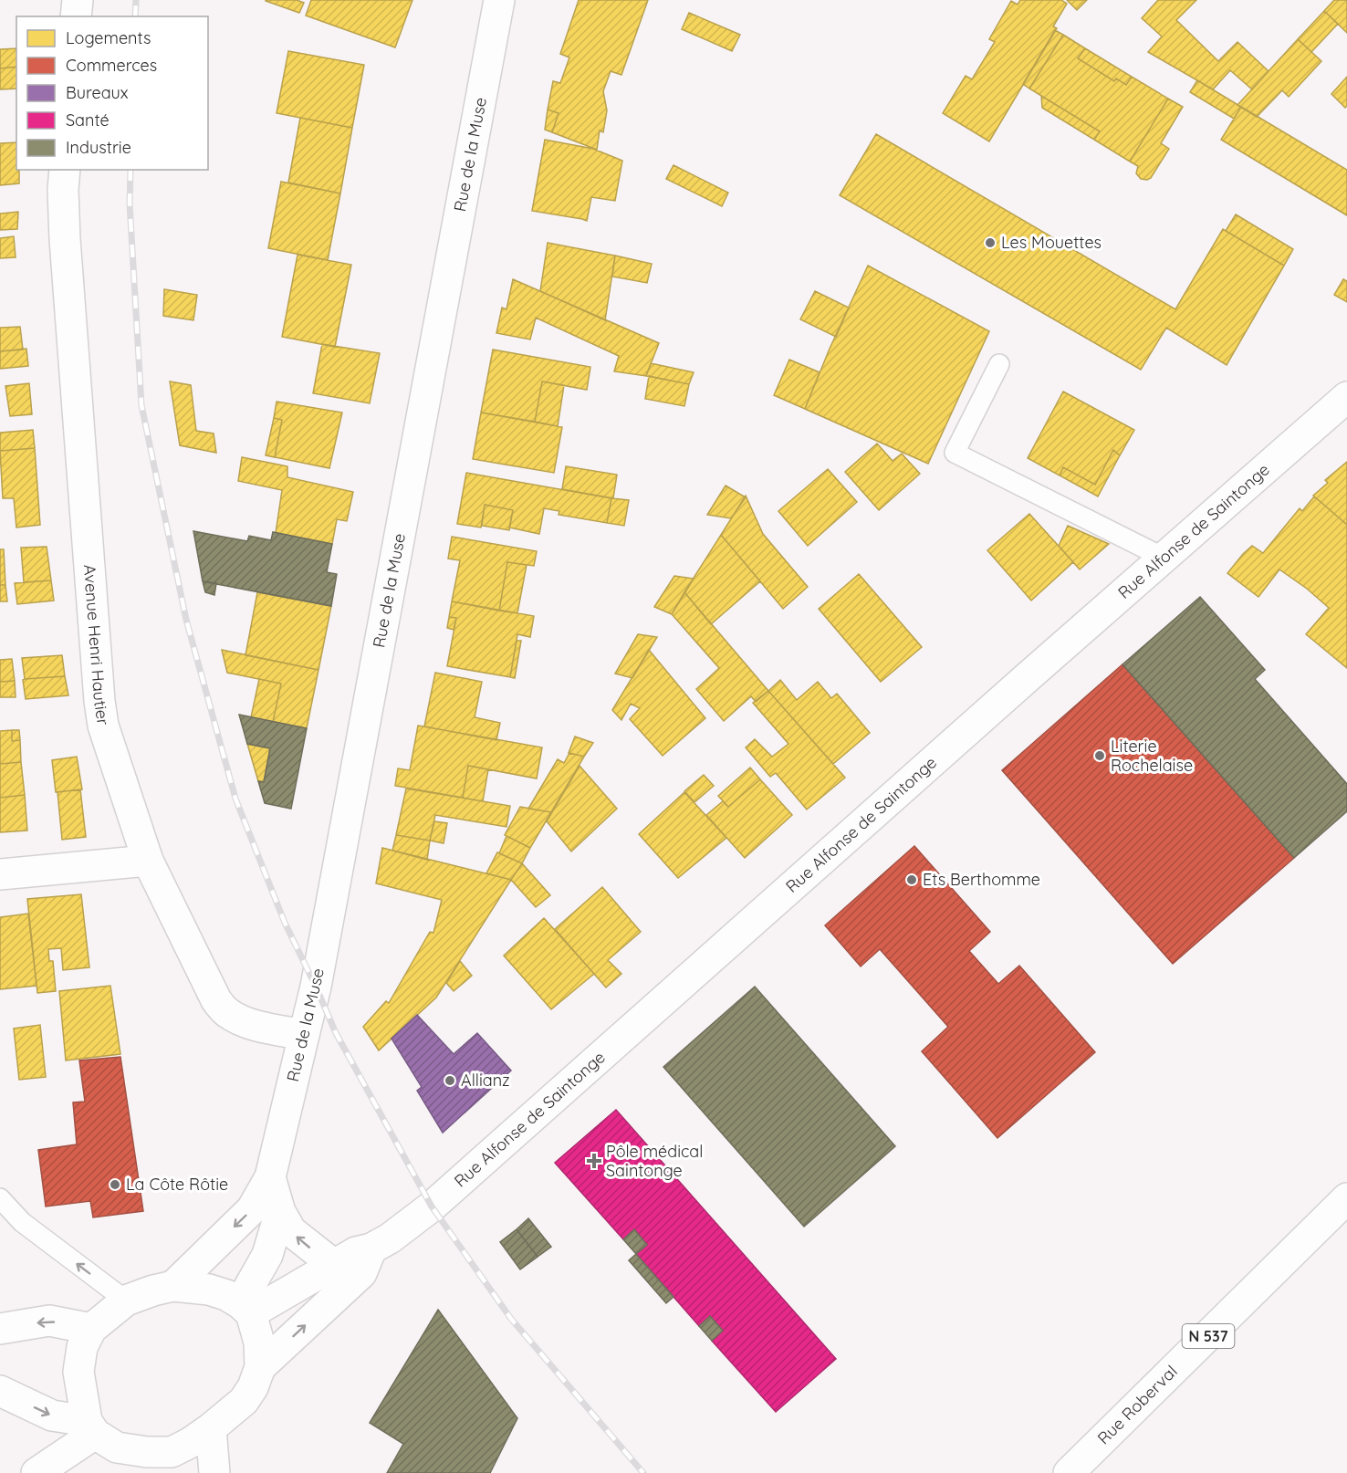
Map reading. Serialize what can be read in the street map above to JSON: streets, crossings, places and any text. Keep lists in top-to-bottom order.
{
  "streets": {
    "street": [
      "Rue de la Muse",
      "Rue Alfonse de Saintonge",
      "Avenue Henri Hautier",
      "N 537",
      "Rue Roberval"
    ]
  },
  "crossings": [
    ["Rue de la Muse", "Rue Alfonse de Saintonge"],
    ["Rue de la Muse", "Avenue Henri Hautier"]
  ],
  "places": {
    "other": [
      "Les Mouettes",
      "Literie Rochelaise",
      "Ets Berthomme",
      "Allianz",
      "La Côte Rôtie"
    ],
    "health": ["Pôle médical Saintonge"]
  },
  "legend": [
    "Logements",
    "Commerces",
    "Bureaux",
    "Santé",
    "Industrie"
  ]
}
